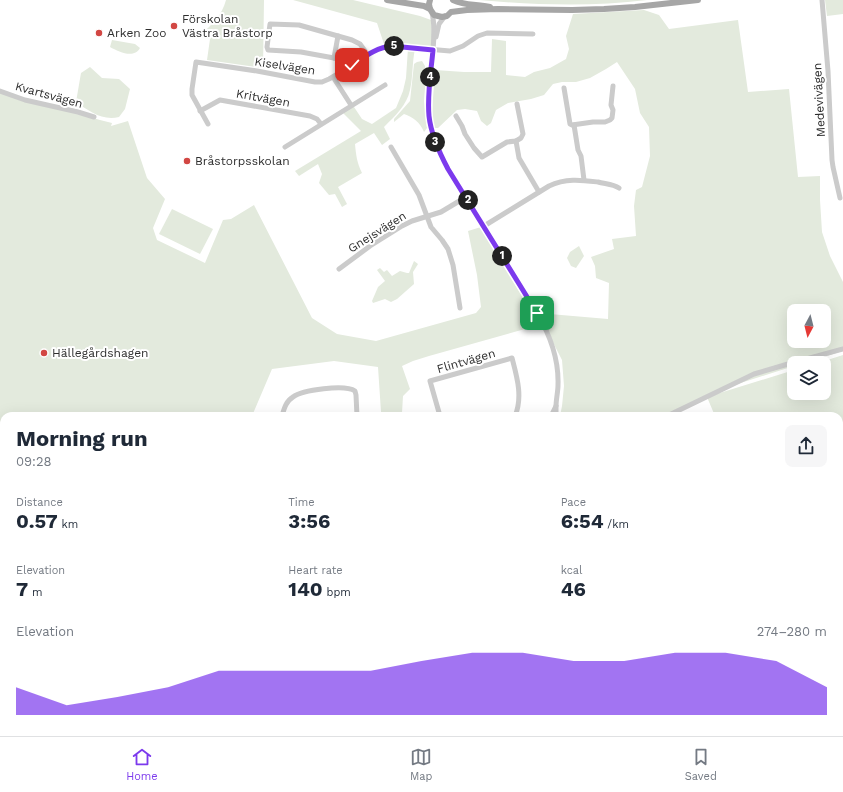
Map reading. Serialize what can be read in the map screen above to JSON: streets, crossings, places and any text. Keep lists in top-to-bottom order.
{
  "streets": {
    "street": [
      "Kiselvägen",
      "Kvartsvägen",
      "Kritvägen",
      "Medevivägen",
      "Gnejsvägen",
      "Flintvägen"
    ]
  },
  "crossings": [
    ["Kiselvägen", "Kritvägen"]
  ],
  "places": [
    "Förskolan Västra Bråstorp",
    "Arken Zoo",
    "Bråstorpsskolan",
    "Hällegårdshagen"
  ],
  "north": "bottom",
  "page": {
    "pins": [
      "5",
      "4",
      "3",
      "2",
      "1"
    ],
    "heading": ["Morning run", "09:28"],
    "stats": [
      ["Distance", "0.57 km"],
      ["Time", "3:56"],
      ["Pace", "6:54 /km"],
      ["Elevation", "7 m"],
      ["Heart rate", "140 bpm"],
      ["kcal", "46"]
    ],
    "chart": ["Elevation", "274–280 m"],
    "tabs": ["Home", "Map", "Saved"]
  }
}
